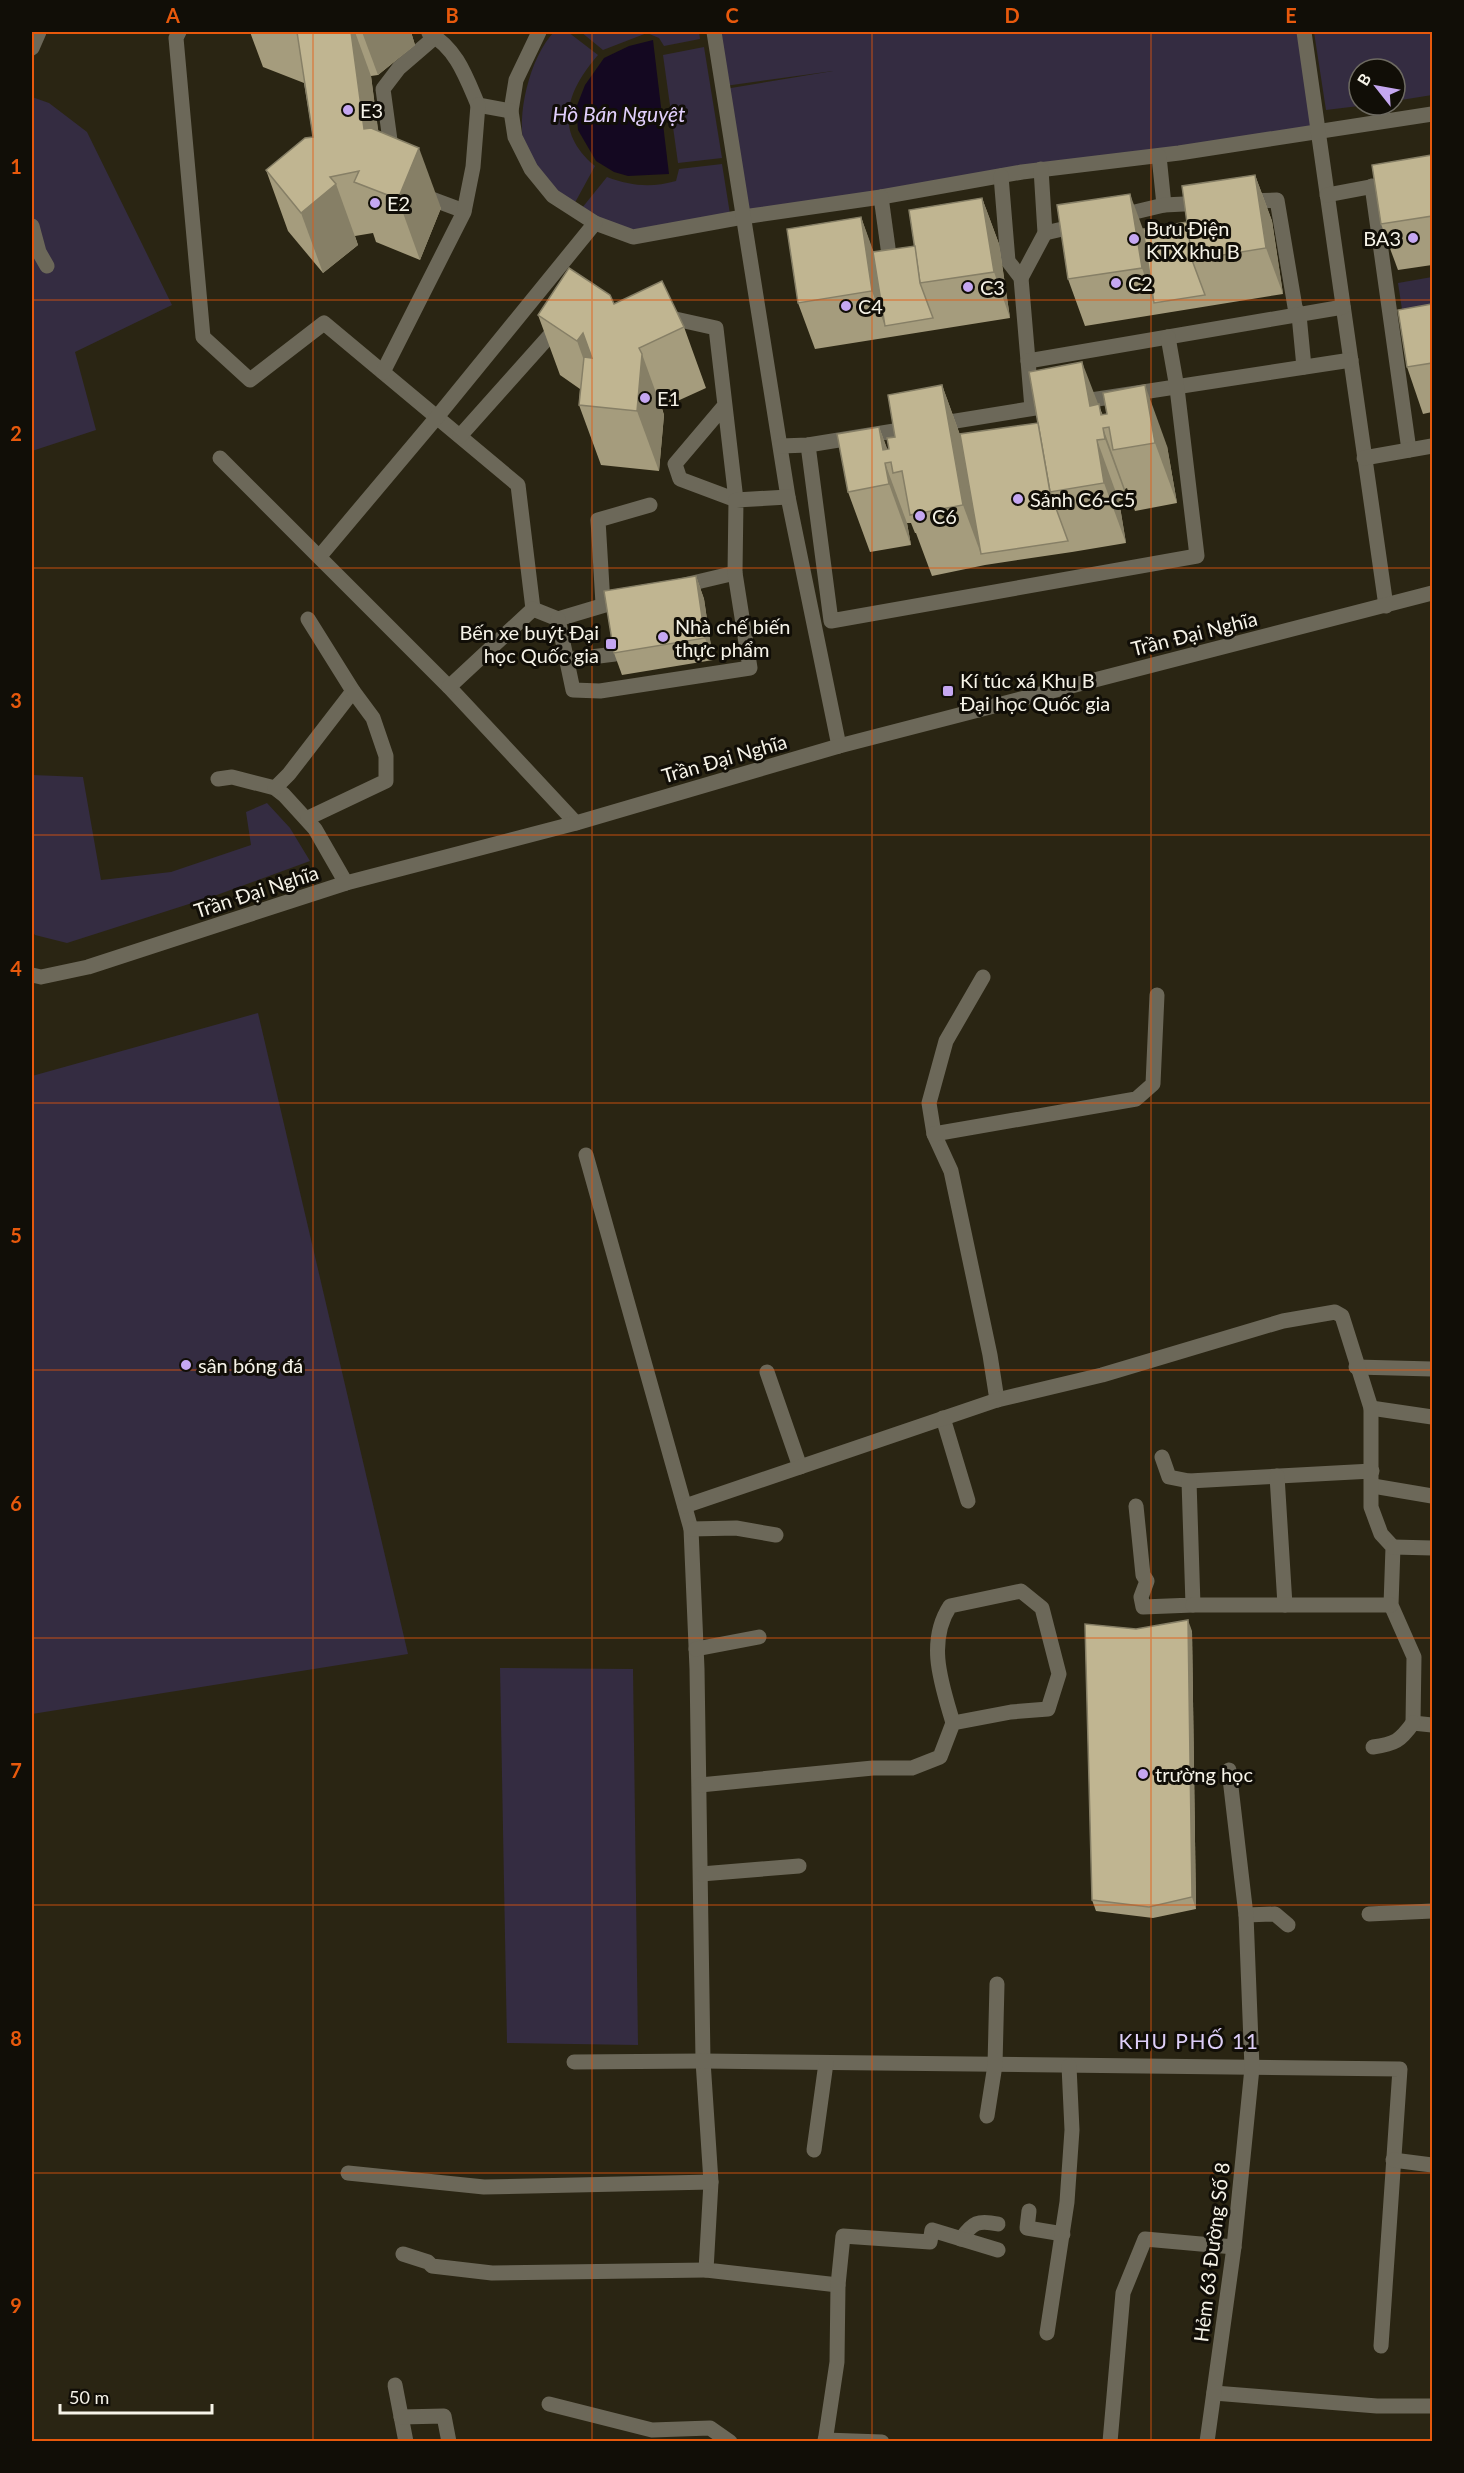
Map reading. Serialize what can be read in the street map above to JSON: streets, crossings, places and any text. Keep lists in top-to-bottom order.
{
  "streets": {
    "street": ["Trần Đại Nghĩa", "Hẻm 63 Đường Số 8"]
  },
  "districts": ["KHU PHỐ 11"],
  "water": ["Hồ Bán Nguyệt"],
  "places": {
    "other": [
      "E3",
      "E2",
      "BA3",
      "Bưu Điện KTX khu B",
      "C2",
      "C3",
      "C4",
      "E1",
      "Sảnh C6-C5",
      "C6",
      "Nhà chế biến thực phẩm",
      "sân bóng đá",
      "trường học"
    ],
    "transit": ["Bến xe buýt Đại học Quốc gia", "Kí túc xá Khu B Đại học Quốc gia"]
  },
  "scale_bar": "50 m",
  "north": "top left",
  "grid": {
    "columns": [
      "A",
      "B",
      "C",
      "D",
      "E"
    ],
    "rows": [
      "1",
      "2",
      "3",
      "4",
      "5",
      "6",
      "7",
      "8",
      "9"
    ]
  }
}
